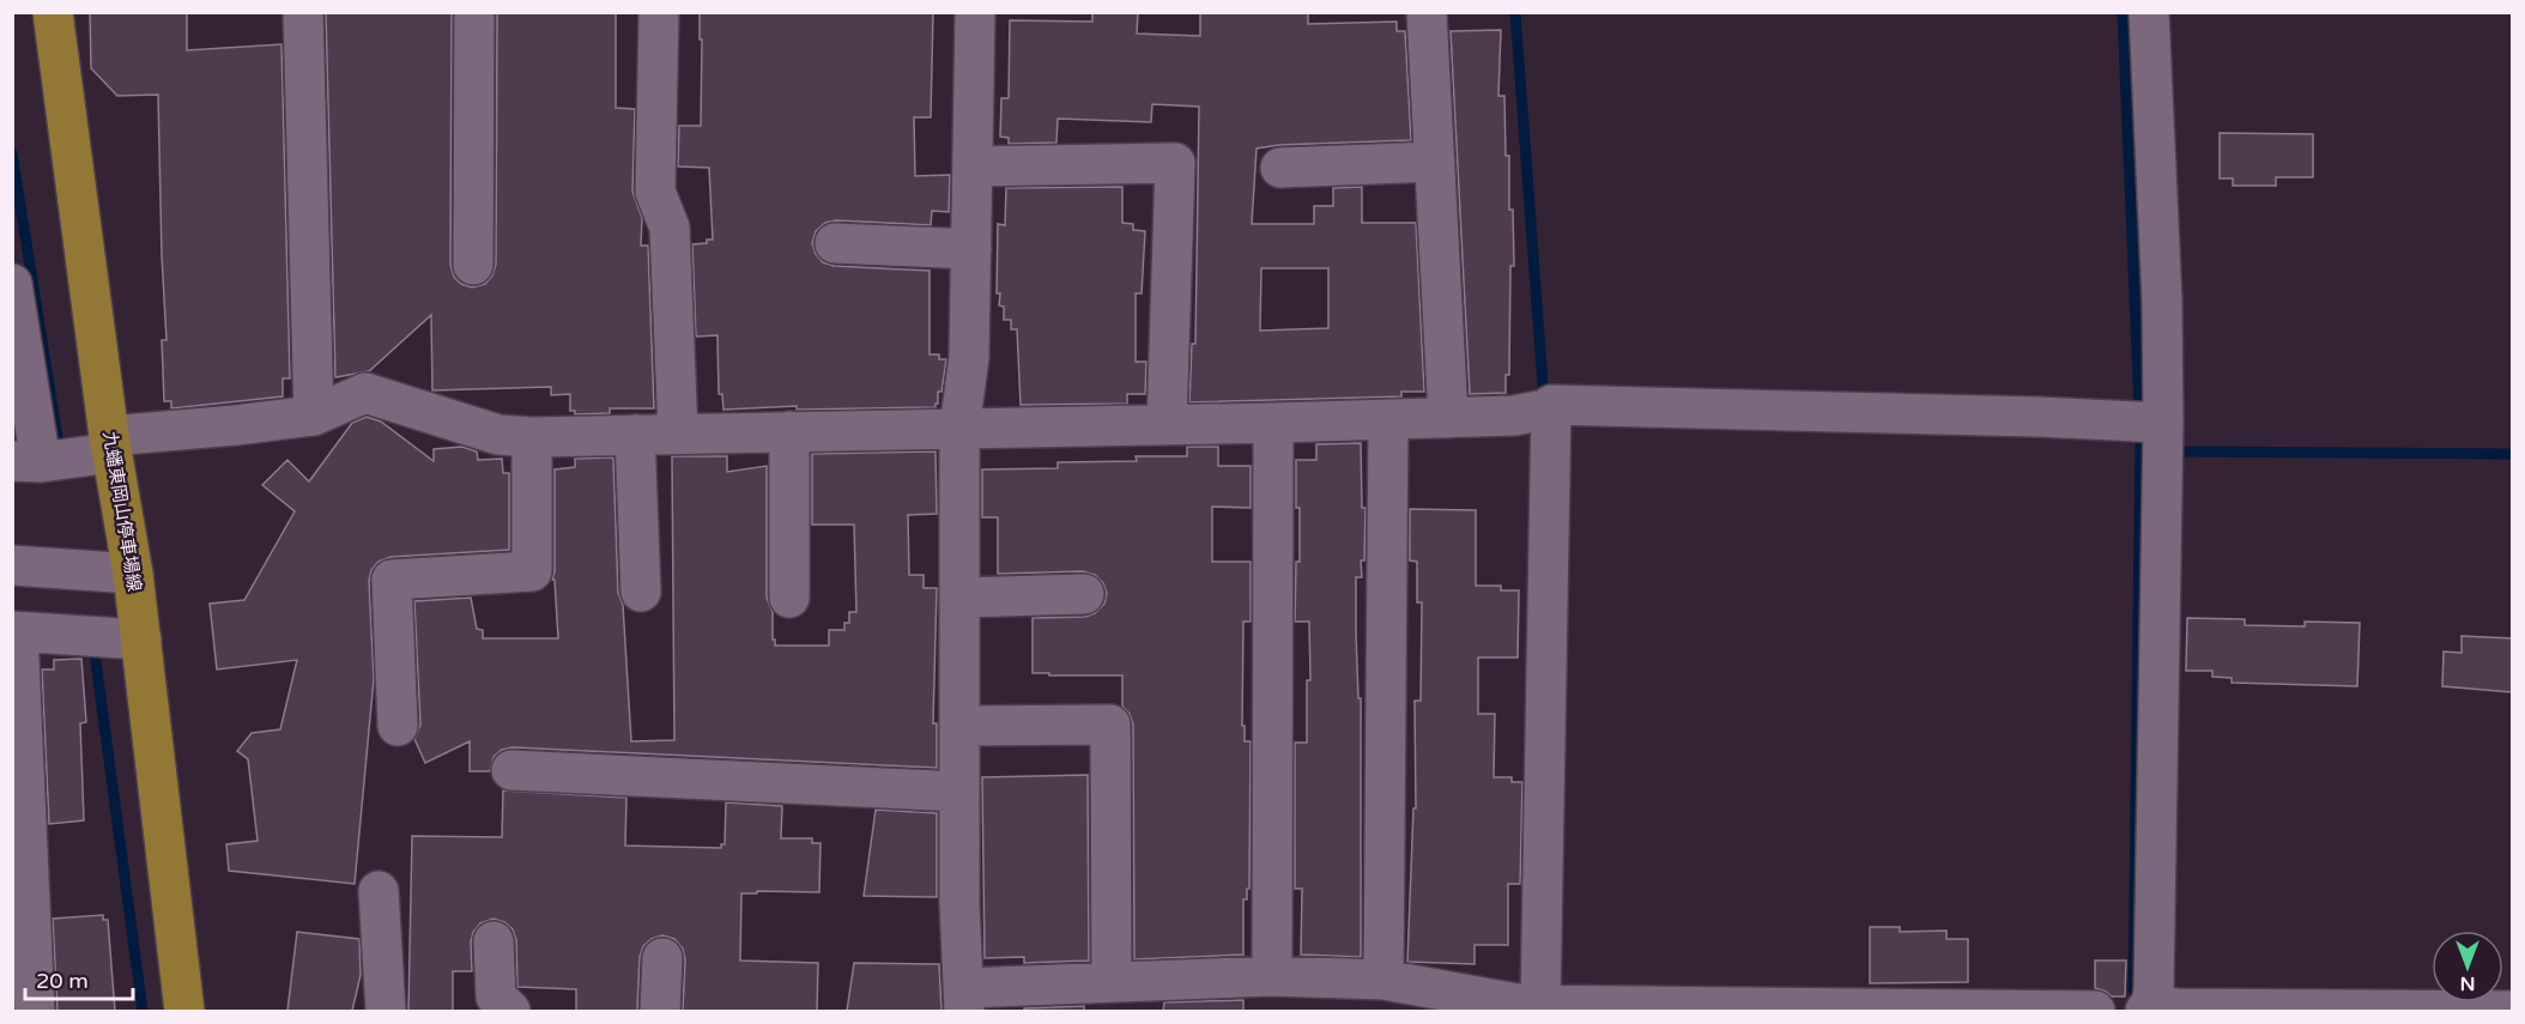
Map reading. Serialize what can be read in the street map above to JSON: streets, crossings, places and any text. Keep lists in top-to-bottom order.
{
  "streets": {
    "main road": ["九蟠東岡山停車場線"]
  },
  "scale_bar": "20 m",
  "north": "bottom"
}
